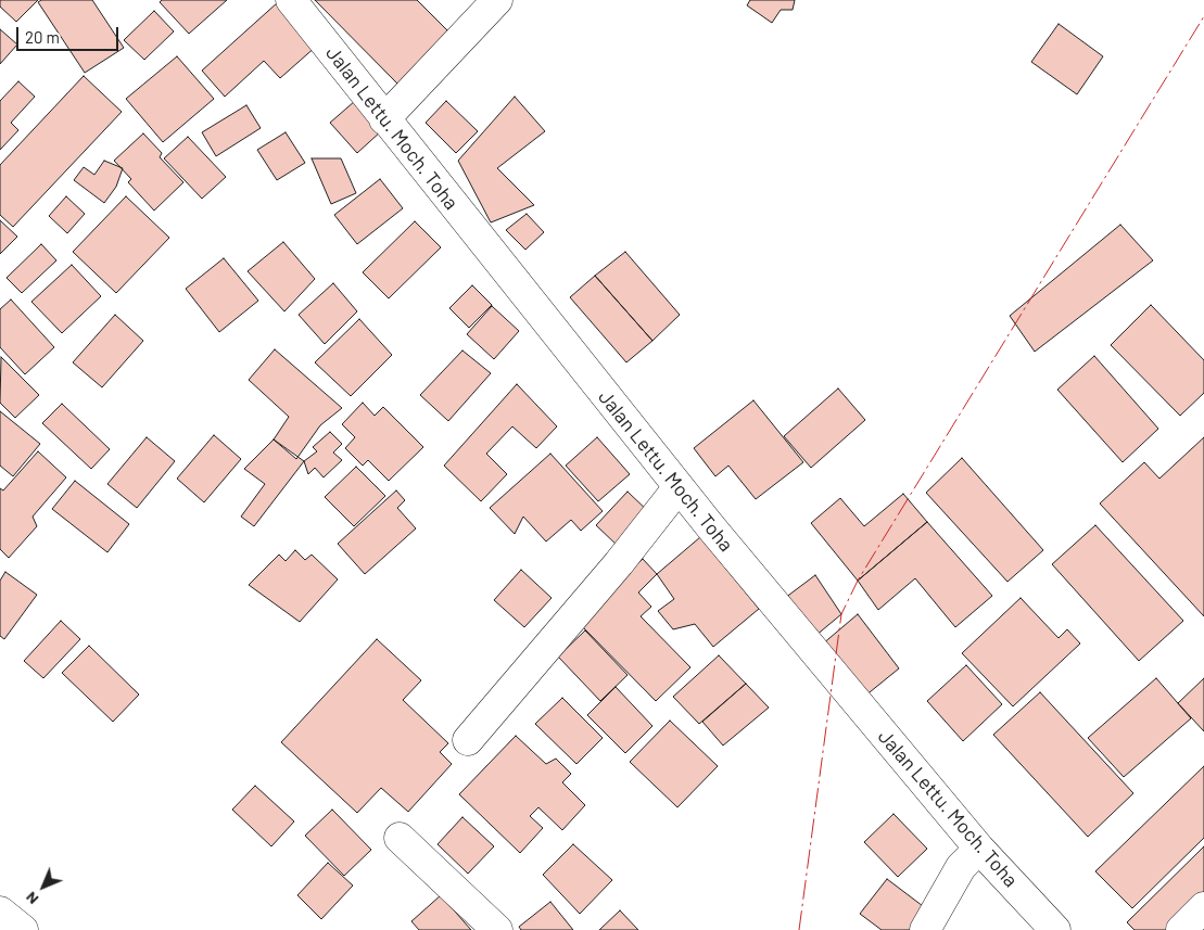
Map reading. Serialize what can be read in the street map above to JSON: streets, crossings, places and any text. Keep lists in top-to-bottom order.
{
  "streets": {
    "street": ["Jalan Lettu. Moch. Toha"]
  },
  "scale_bar": "20 m",
  "north": "bottom left"
}
